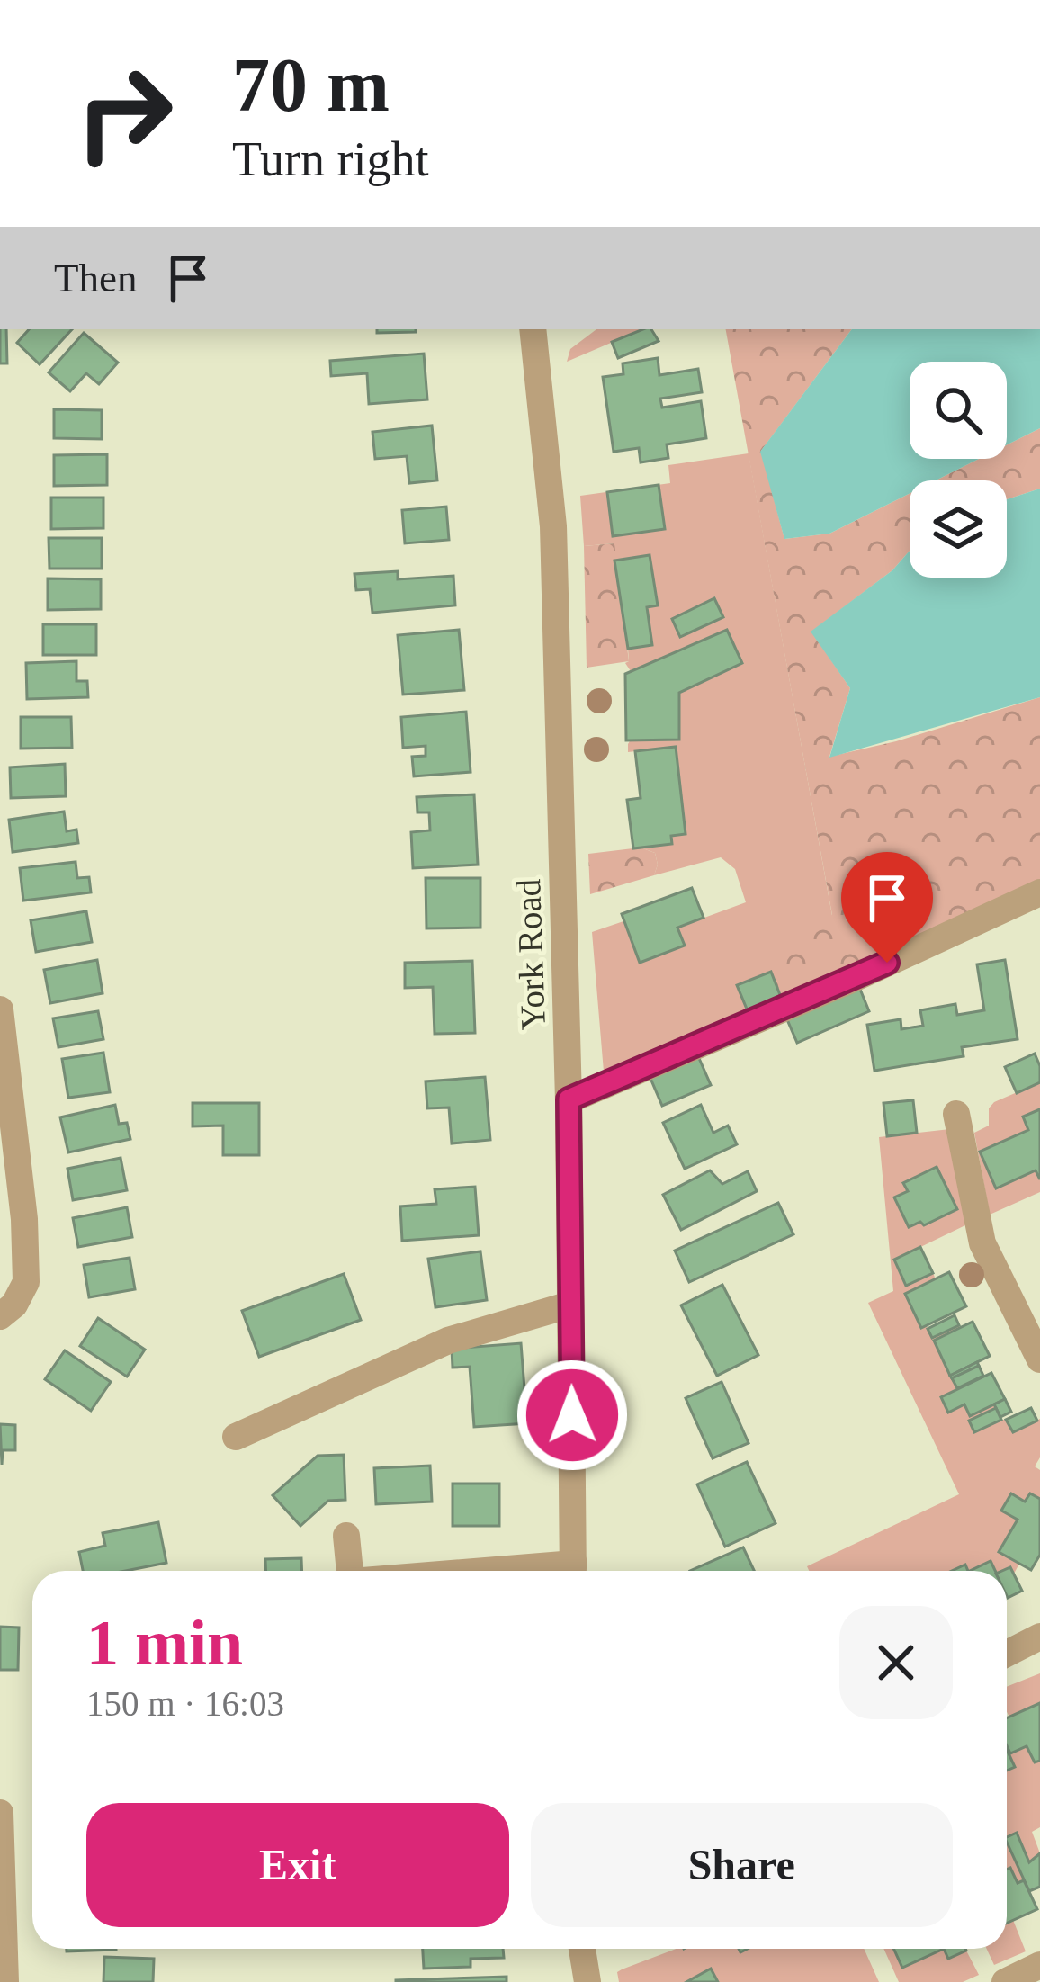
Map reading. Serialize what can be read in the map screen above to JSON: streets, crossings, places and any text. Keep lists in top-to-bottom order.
{
  "streets": {
    "street": ["York Road"]
  },
  "page": {
    "turn": ["70 m", "Turn right"],
    "then": "Then",
    "heading": ["1 min", "150 m · 16:03"],
    "buttons": ["Exit", "Share"]
  }
}
